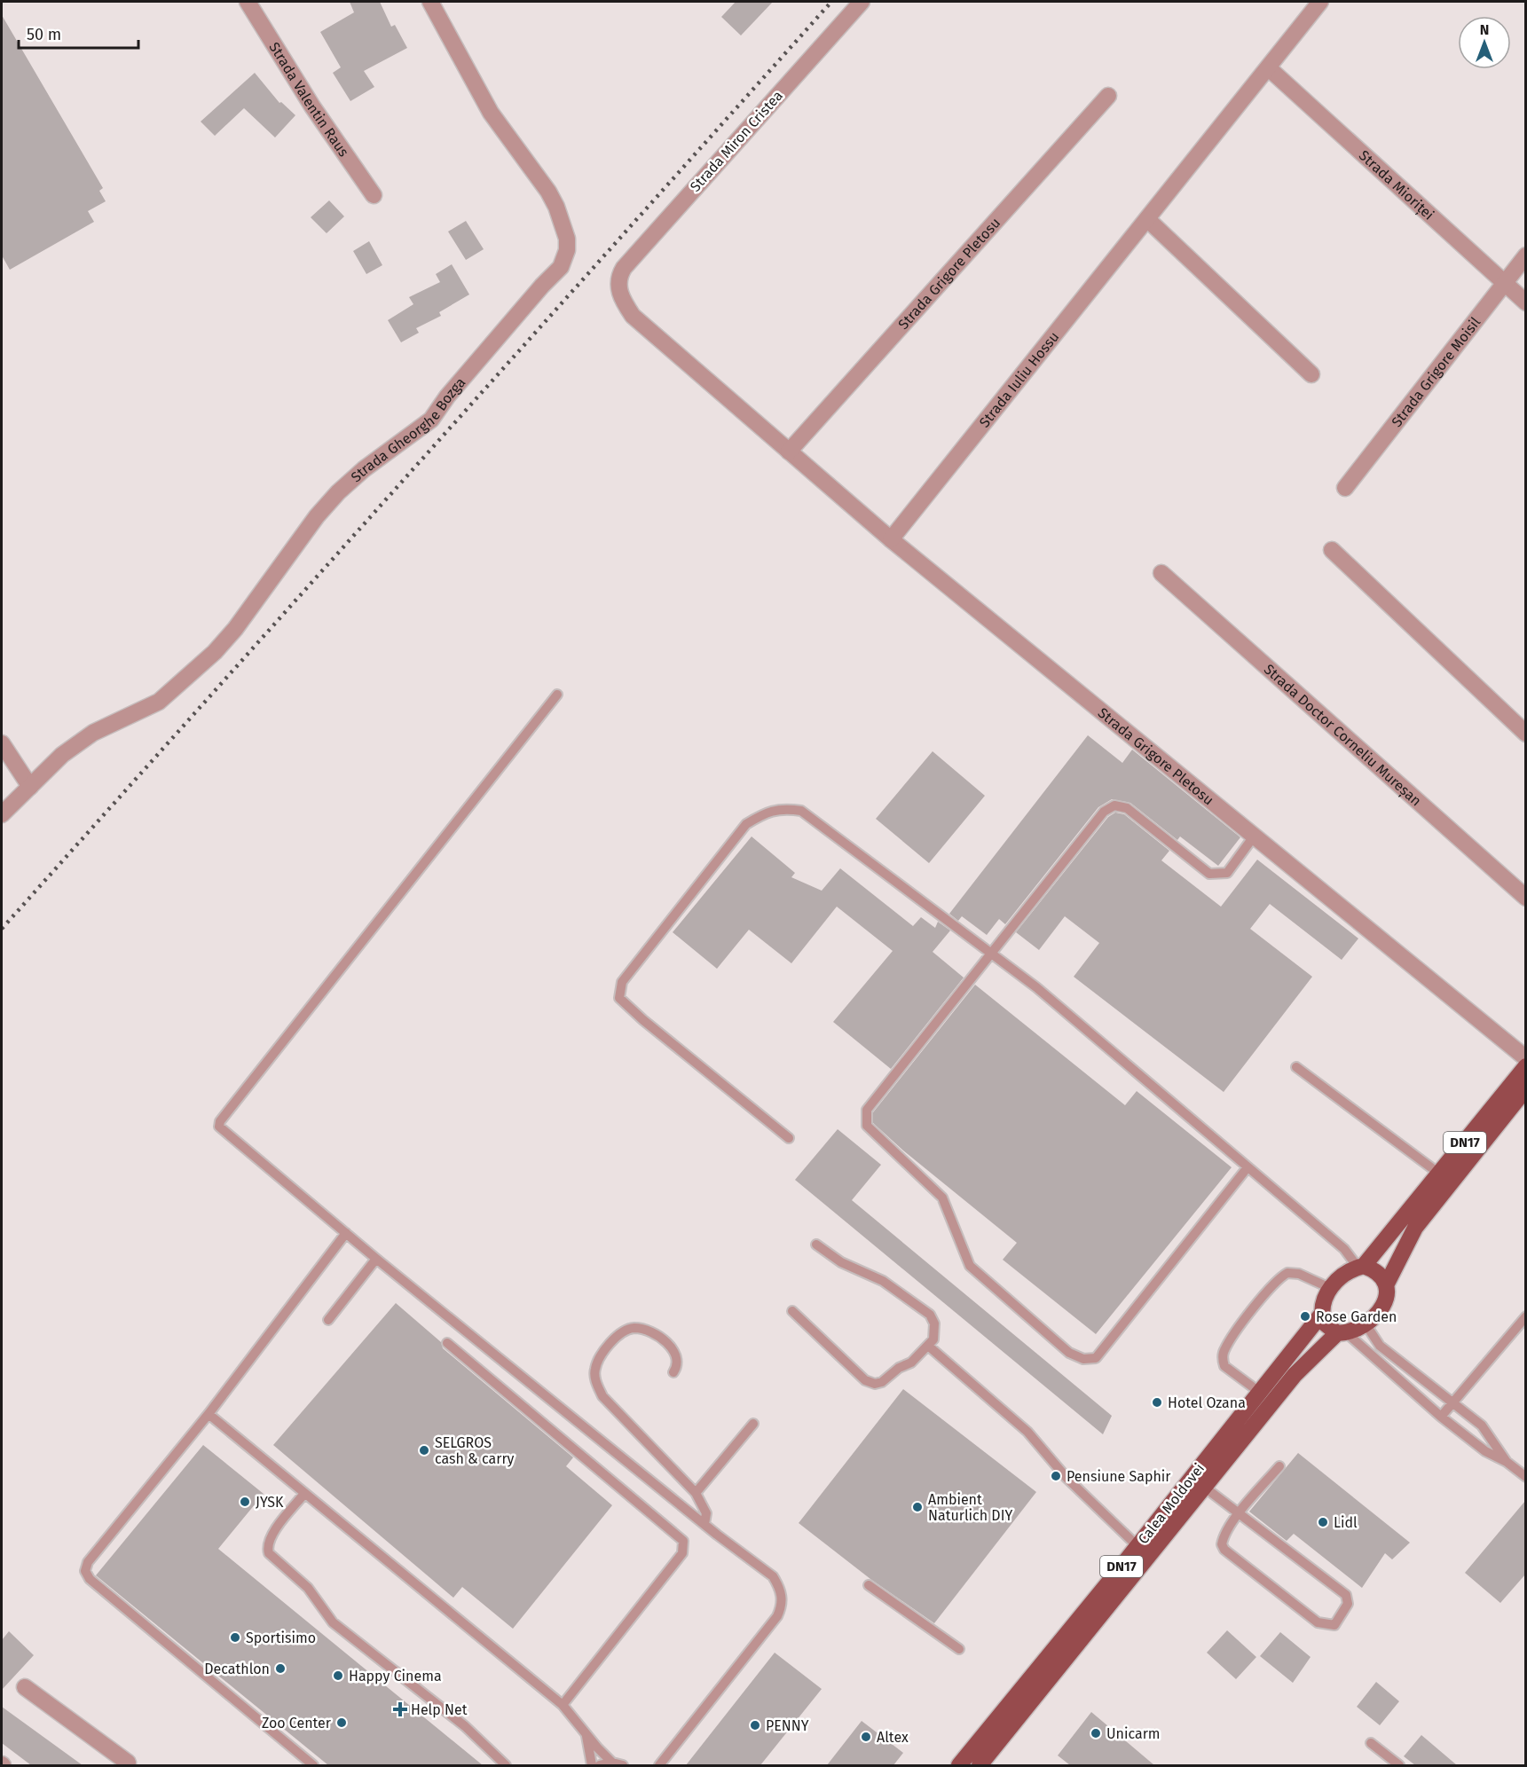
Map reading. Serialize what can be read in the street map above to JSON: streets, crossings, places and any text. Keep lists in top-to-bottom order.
{
  "streets": {
    "main road": ["DN17", "Calea Moldovei"],
    "street": [
      "Strada Valentin Raus",
      "Strada Miron Cristea",
      "Strada Mioriței",
      "Strada Grigore Pletosu",
      "Strada Grigore Moisil",
      "Strada Iuliu Hossu",
      "Strada Gheorghe Bozga",
      "Strada Doctor Corneliu Mureșan"
    ]
  },
  "crossings": [
    ["Strada Miron Cristea", "Strada Grigore Pletosu"],
    ["Strada Mioriței", "Strada Grigore Moisil"],
    ["Strada Mioriței", "Strada Iuliu Hossu"],
    ["Strada Grigore Pletosu", "Strada Iuliu Hossu"],
    ["DN17", "Calea Moldovei"]
  ],
  "places": {
    "other": [
      "Rose Garden",
      "Hotel Ozana",
      "SELGROS cash & carry",
      "Pensiune Saphir",
      "JYSK",
      "Ambient Naturlich DIY",
      "Lidl",
      "Sportisimo",
      "Decathlon",
      "Happy Cinema",
      "Zoo Center",
      "PENNY",
      "Unicarm",
      "Altex"
    ],
    "health": ["Help Net"]
  },
  "scale_bar": "50 m",
  "north": "top"
}
